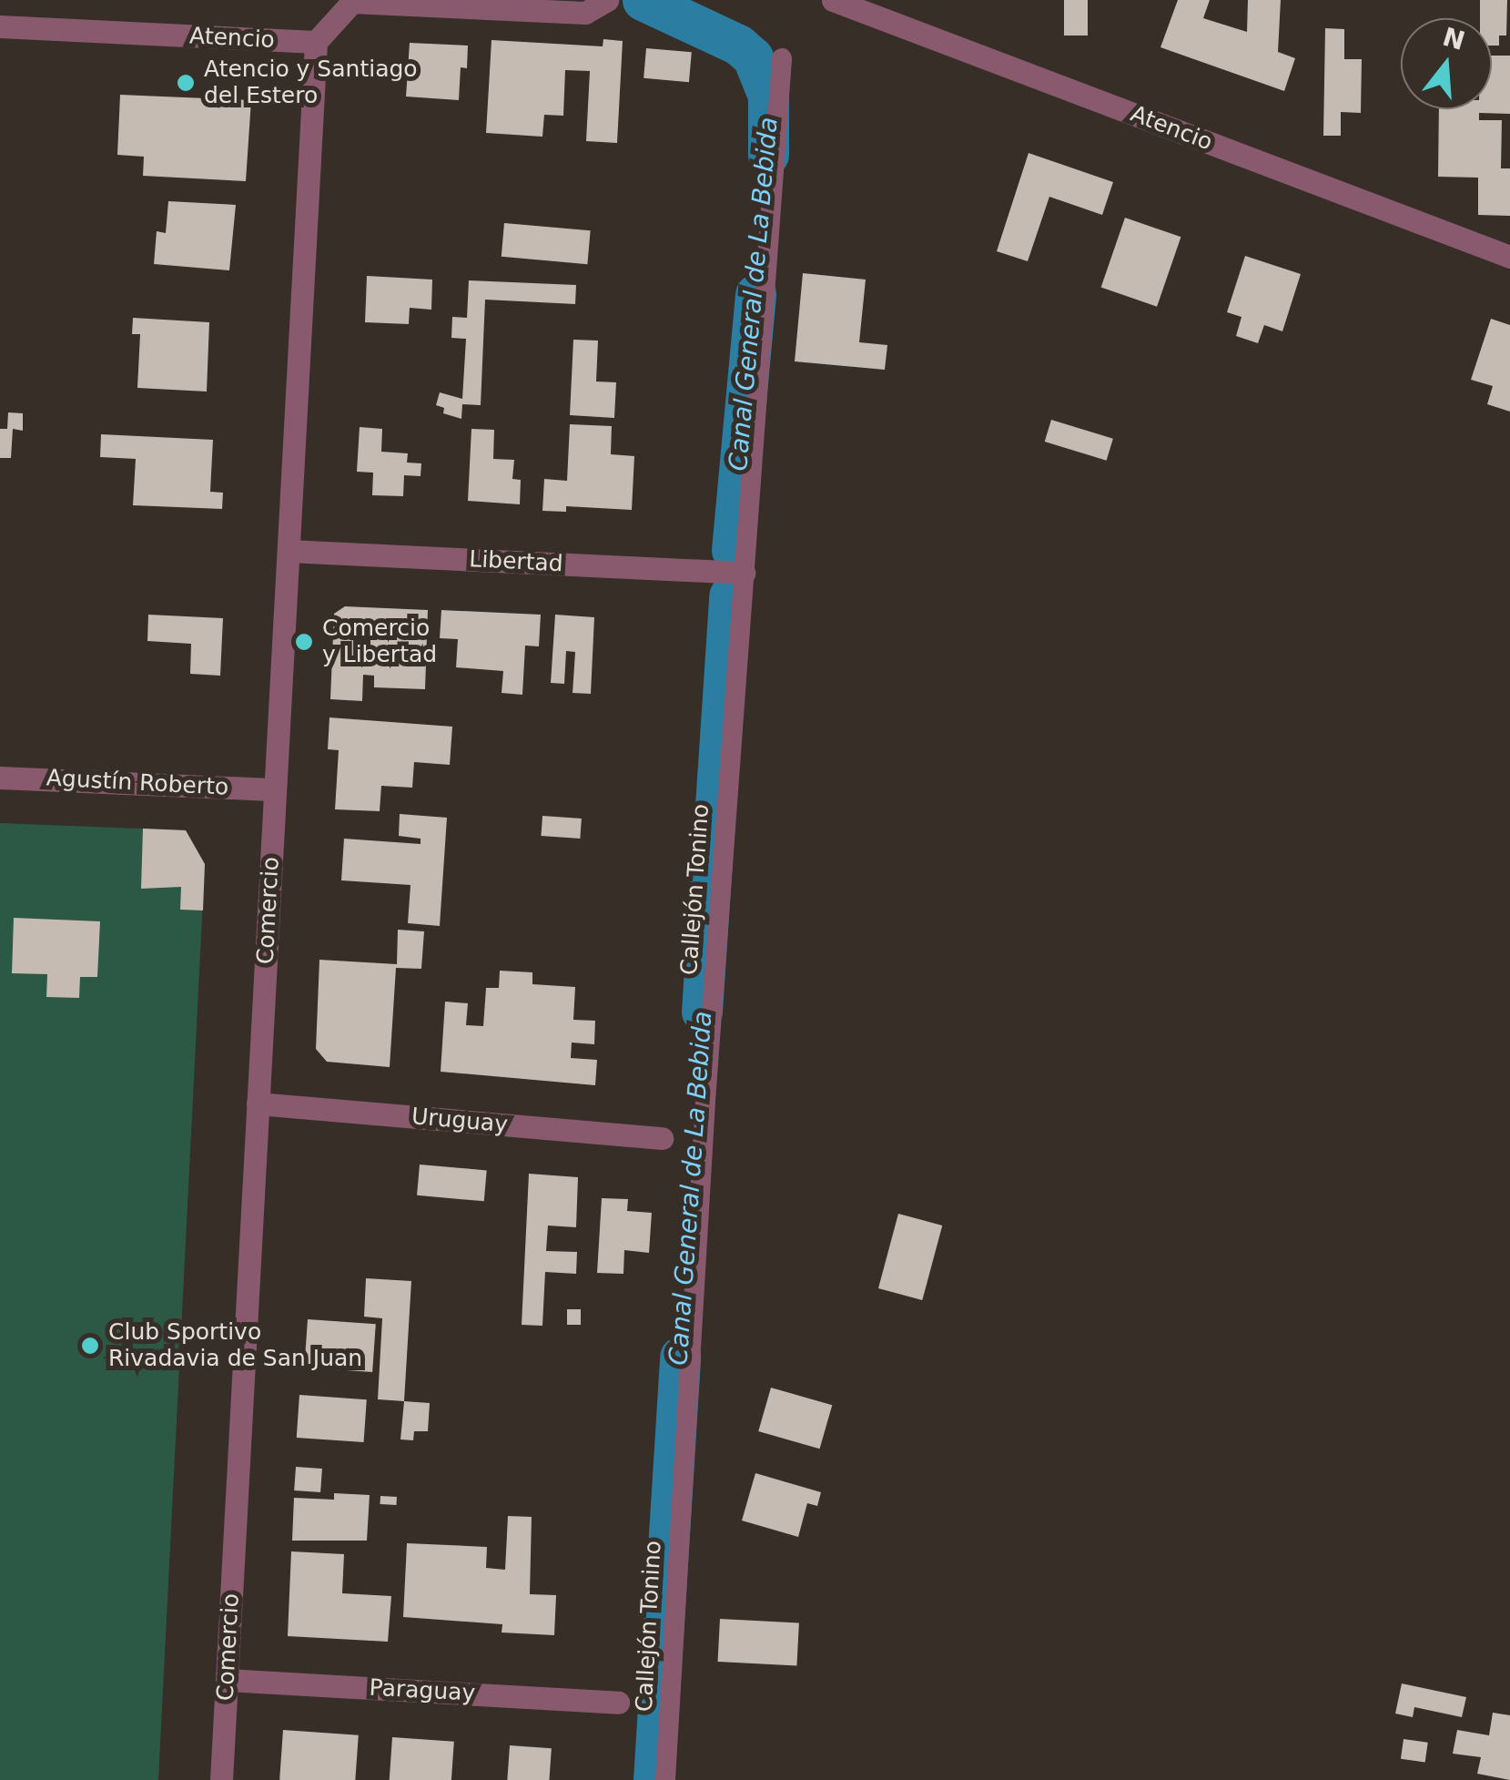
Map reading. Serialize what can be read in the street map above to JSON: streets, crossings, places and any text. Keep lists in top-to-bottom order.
{
  "streets": {
    "street": [
      "Atencio",
      "Libertad",
      "Agustín Roberto",
      "Comercio",
      "Uruguay",
      "Paraguay"
    ],
    "lane": ["Callejón Tonino"]
  },
  "crossings": [
    ["Atencio", "Comercio"],
    ["Libertad", "Callejón Tonino"],
    ["Libertad", "Comercio"],
    ["Agustín Roberto", "Comercio"],
    ["Comercio", "Uruguay"],
    ["Comercio", "Paraguay"]
  ],
  "water": ["Canal General de La Bebida"],
  "places": ["Atencio y Santiago del Estero", "Comercio y Libertad", "Club Sportivo Rivadavia de San Juan"],
  "north": "top"
}
